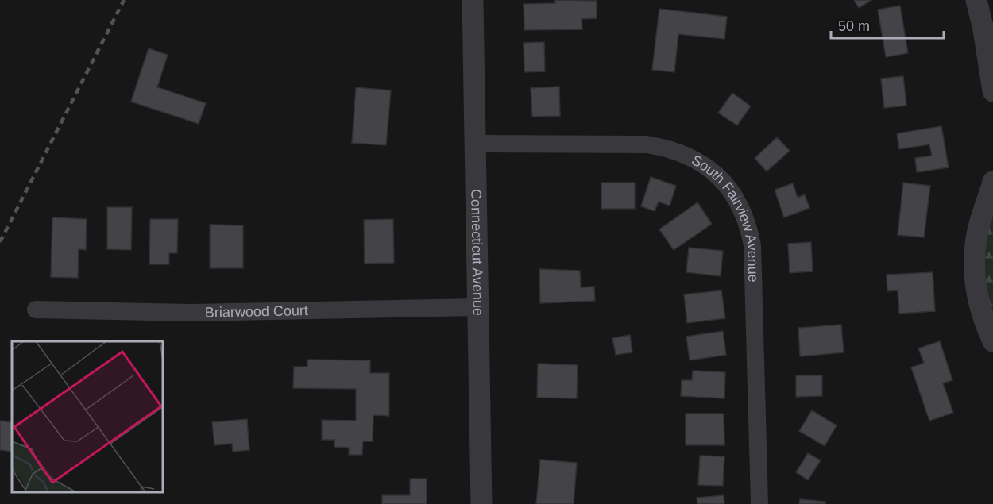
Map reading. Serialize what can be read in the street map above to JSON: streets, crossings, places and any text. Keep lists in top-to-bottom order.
{
  "streets": {
    "street": ["South Fairview Avenue", "Connecticut Avenue", "Briarwood Court"]
  },
  "crossings": [
    ["South Fairview Avenue", "Connecticut Avenue"],
    ["Connecticut Avenue", "Briarwood Court"]
  ],
  "scale_bar": "50 m"
}
